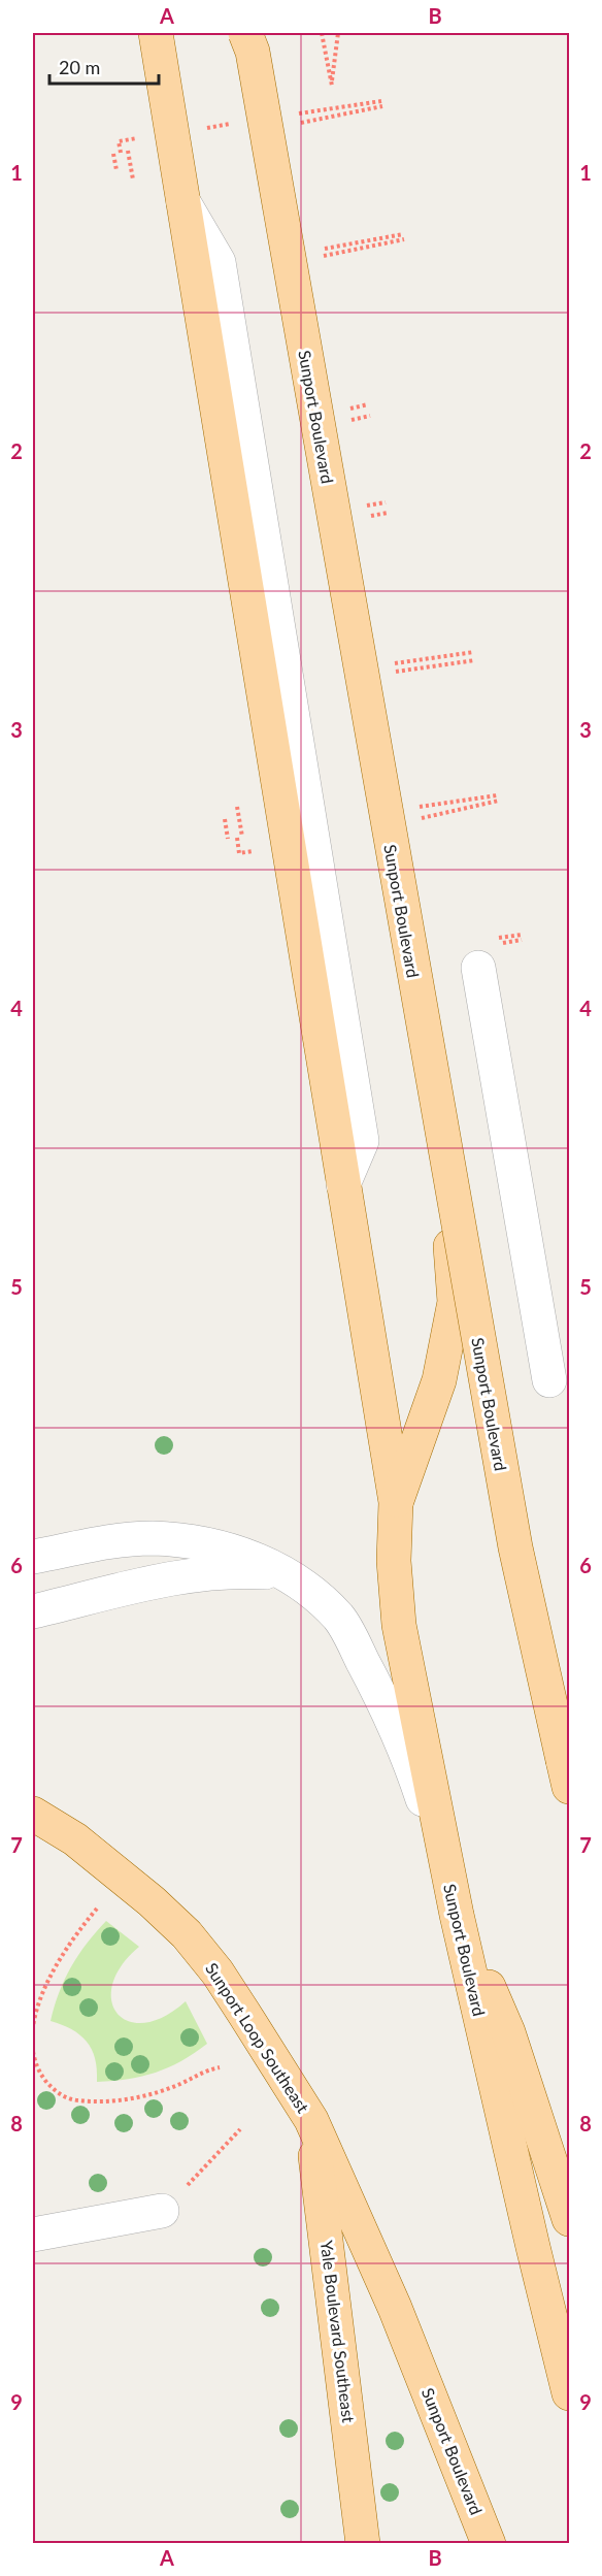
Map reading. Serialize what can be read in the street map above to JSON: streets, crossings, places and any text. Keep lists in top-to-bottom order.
{
  "streets": {
    "main road": ["Sunport Boulevard", "Sunport Loop Southeast", "Yale Boulevard Southeast"]
  },
  "crossings": [
    ["Sunport Boulevard", "Sunport Loop Southeast"],
    ["Sunport Boulevard", "Yale Boulevard Southeast"],
    ["Sunport Loop Southeast", "Yale Boulevard Southeast"]
  ],
  "scale_bar": "20 m",
  "grid": {
    "columns": ["A", "B"],
    "rows": [
      "1",
      "2",
      "3",
      "4",
      "5",
      "6",
      "7",
      "8",
      "9"
    ]
  }
}
